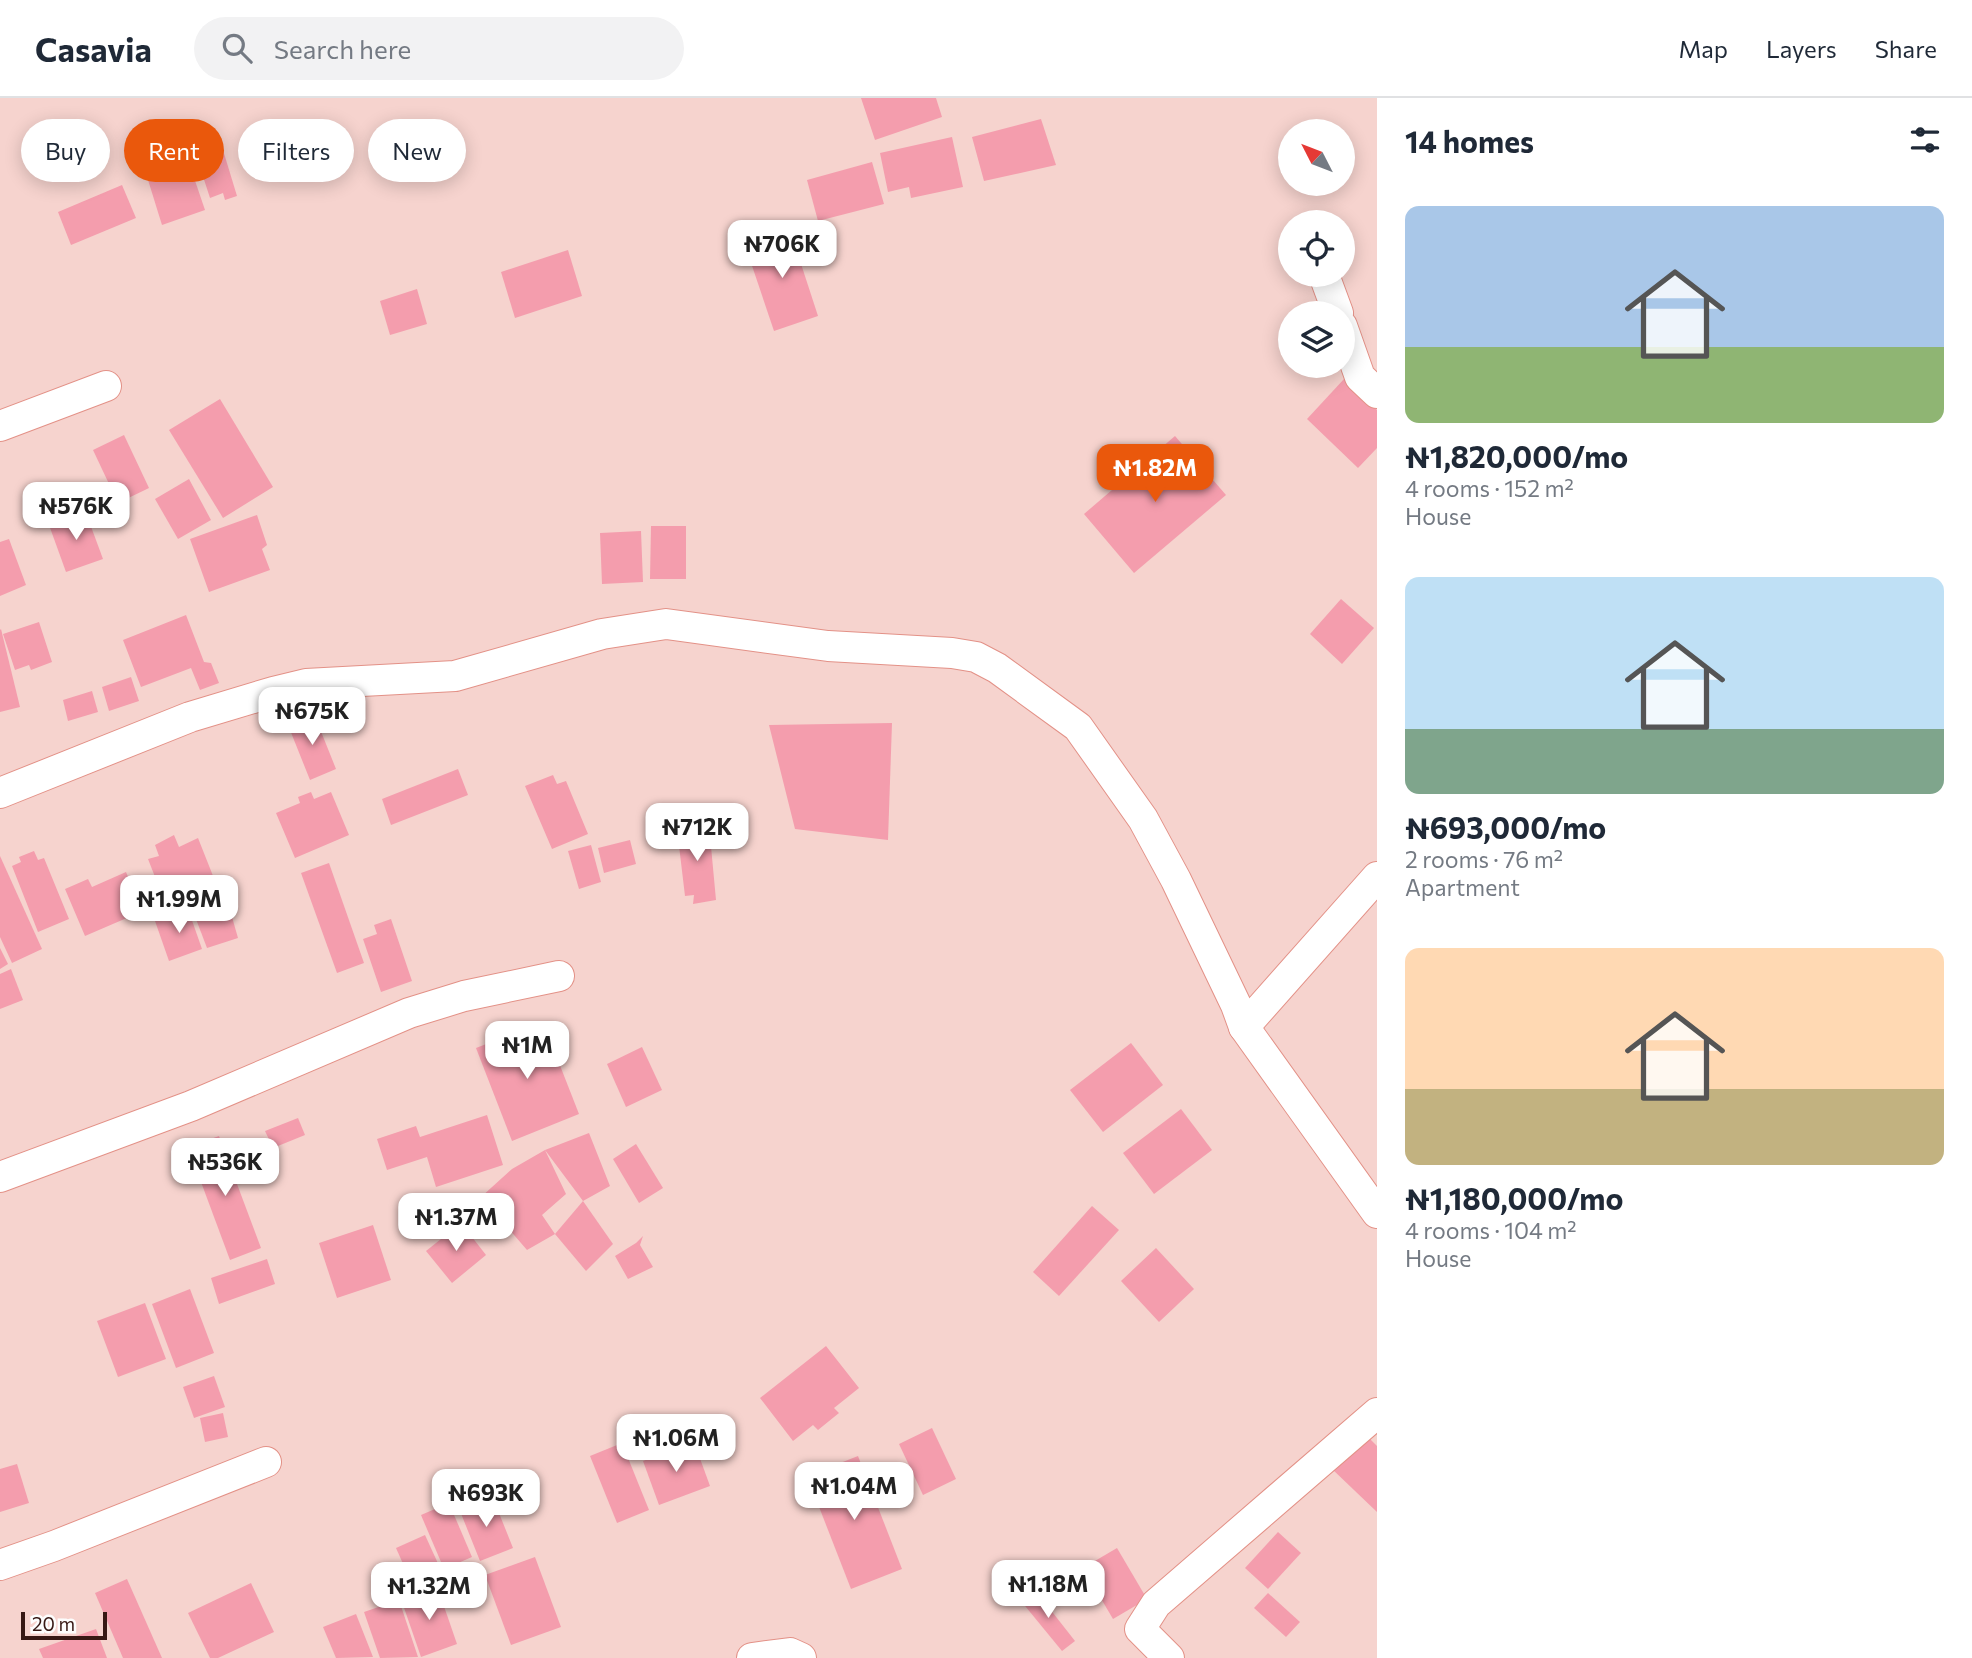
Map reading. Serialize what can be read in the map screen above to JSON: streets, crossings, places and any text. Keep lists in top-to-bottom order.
{
  "scale_bar": "20 m",
  "north": "top left",
  "page": {
    "header": "Casavia",
    "search": "Search here",
    "nav": ["Map", "Layers", "Share"],
    "heading": "14 homes",
    "chip": [
      "Buy",
      "Rent",
      "Filters",
      "New"
    ],
    "list": [
      {
        "name": "₦1,820,000/mo",
        "note": "4 rooms · 152 m² · House"
      },
      {
        "name": "₦693,000/mo",
        "note": "2 rooms · 76 m² · Apartment"
      },
      {
        "name": "₦1,180,000/mo",
        "note": "4 rooms · 104 m² · House"
      }
    ],
    "price": [
      "₦706K",
      "₦1.82M",
      "₦576K",
      "₦675K",
      "₦712K",
      "₦1.99M",
      "₦1M",
      "₦536K",
      "₦1.37M",
      "₦1.06M",
      "₦1.04M",
      "₦693K",
      "₦1.18M",
      "₦1.32M"
    ],
    "scale": "20 m"
  }
}
